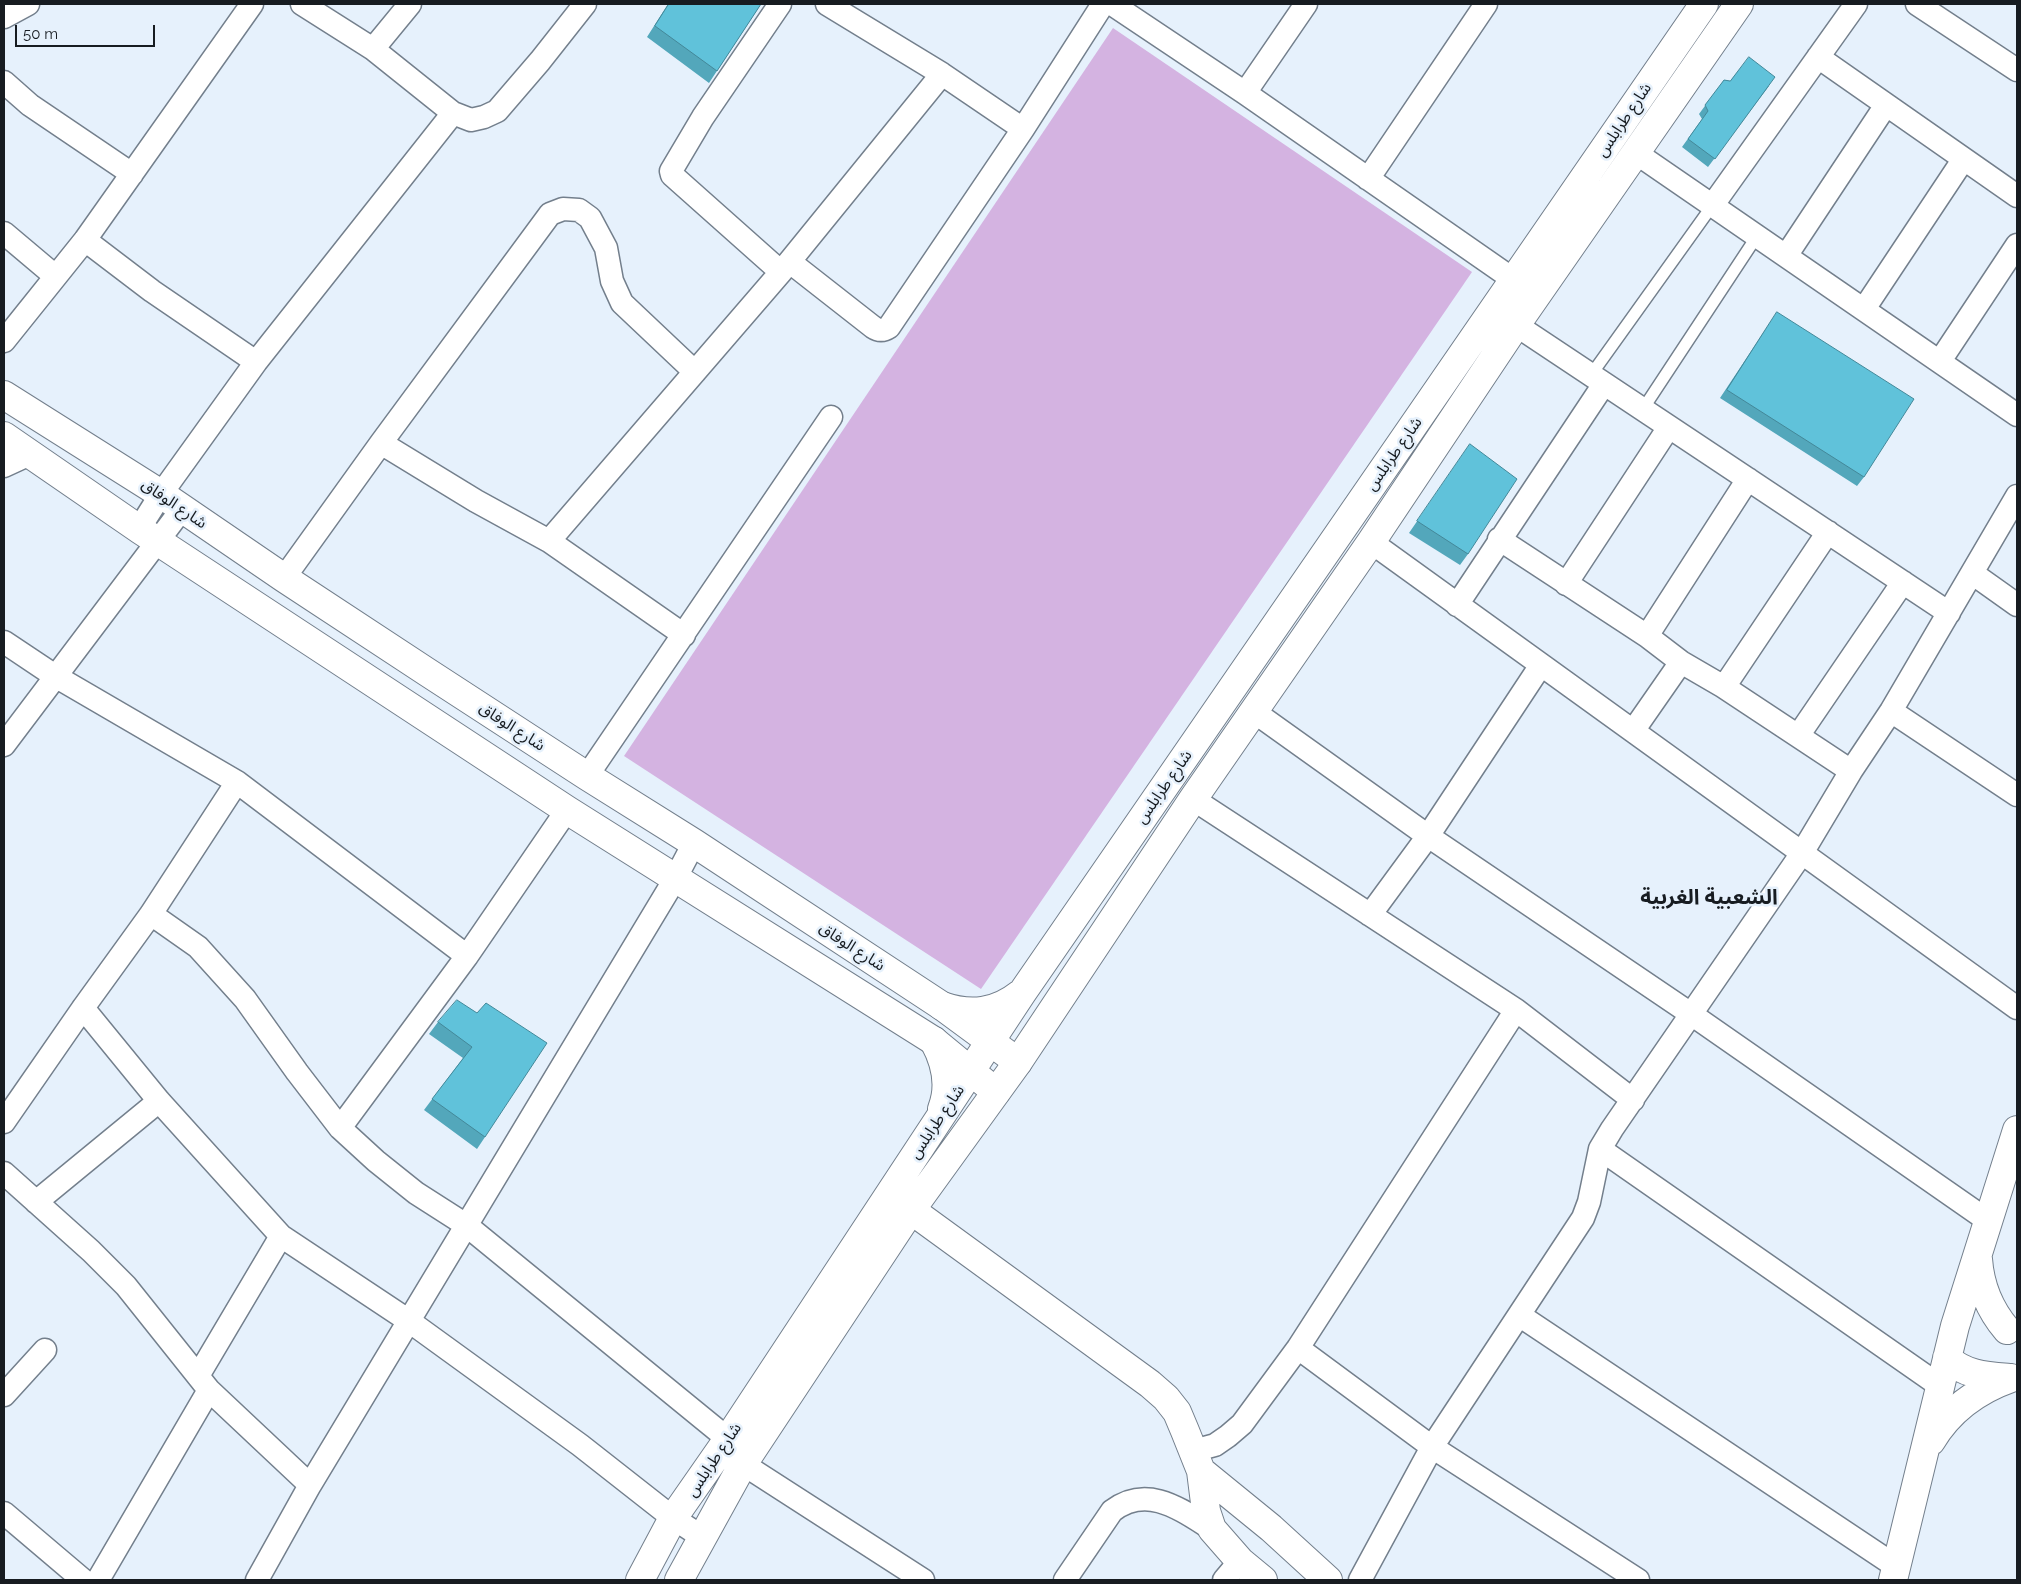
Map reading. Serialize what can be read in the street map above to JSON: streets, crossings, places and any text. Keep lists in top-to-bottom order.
{
  "streets": {
    "main road": ["شارع طرابلس", "شارع الوفاق"]
  },
  "crossings": [
    ["شارع طرابلس", "شارع الوفاق"]
  ],
  "districts": ["الشعبية الغربية"],
  "scale_bar": "50 m"
}
